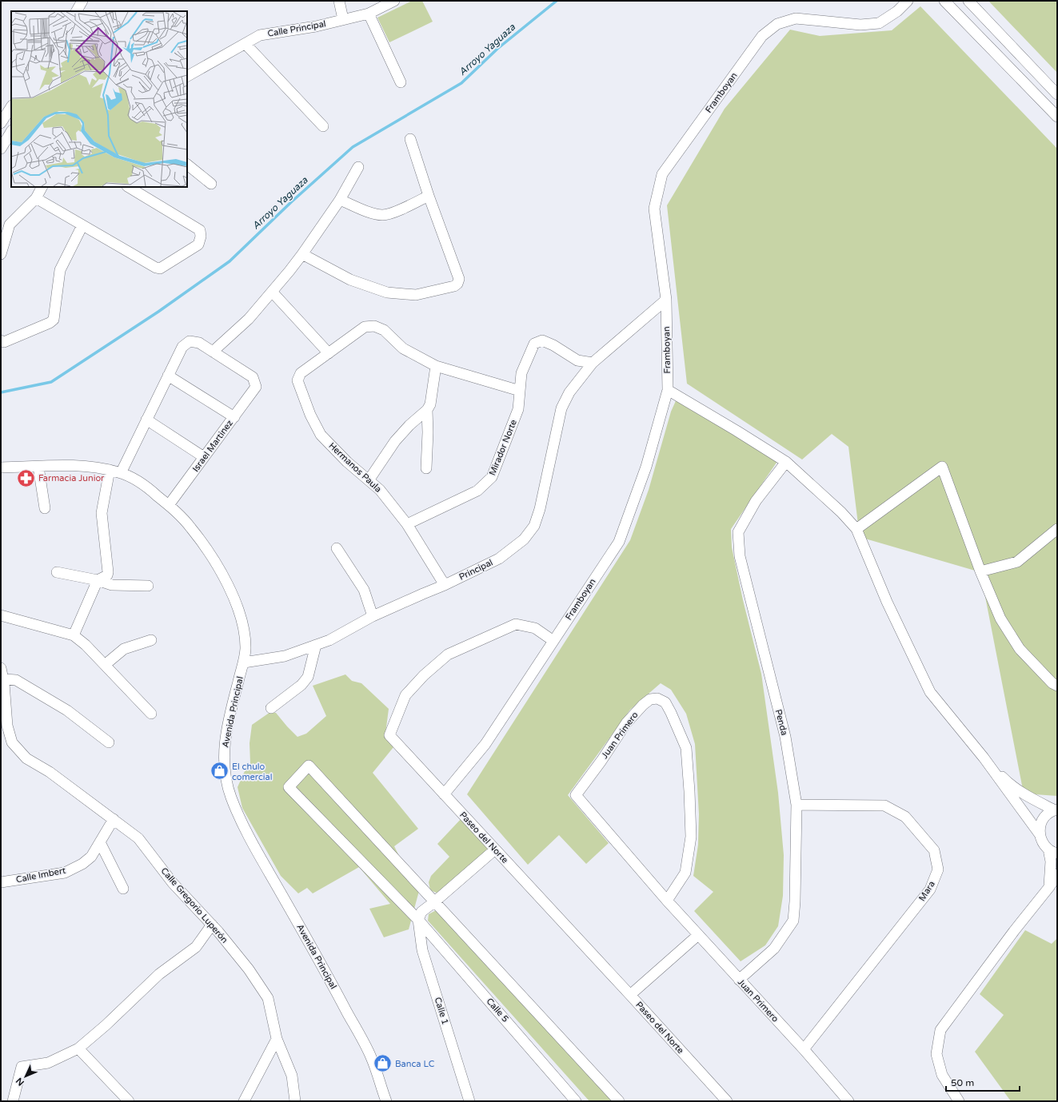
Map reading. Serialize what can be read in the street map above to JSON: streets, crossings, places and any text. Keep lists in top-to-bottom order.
{
  "streets": {
    "street": [
      "Calle Principal",
      "Framboyan",
      "Israel Martinez",
      "Mirador Norte",
      "Hermanos Paula",
      "Principal",
      "Avenida Principal",
      "Penda",
      "Juan Primero",
      "Paseo del Norte",
      "Calle Imbert",
      "Mara",
      "Calle Gregorio Luperón",
      "Calle 5",
      "Calle 1"
    ]
  },
  "crossings": [
    ["Framboyan", "Principal"],
    ["Framboyan", "Paseo del Norte"],
    ["Israel Martinez", "Avenida Principal"],
    ["Mirador Norte", "Hermanos Paula"],
    ["Mirador Norte", "Principal"],
    ["Hermanos Paula", "Principal"],
    ["Principal", "Avenida Principal"],
    ["Penda", "Juan Primero"],
    ["Penda", "Mara"],
    ["Juan Primero", "Mara"],
    ["Calle Imbert", "Calle Gregorio Luperón"],
    ["Calle 5", "Calle 1"]
  ],
  "water": ["Arroyo Yaguaza"],
  "places": {
    "pharmacy": ["Farmacia Junior"],
    "shop": ["El chulo comercial", "Banca LC"]
  },
  "scale_bar": "50 m",
  "north": "bottom left"
}
